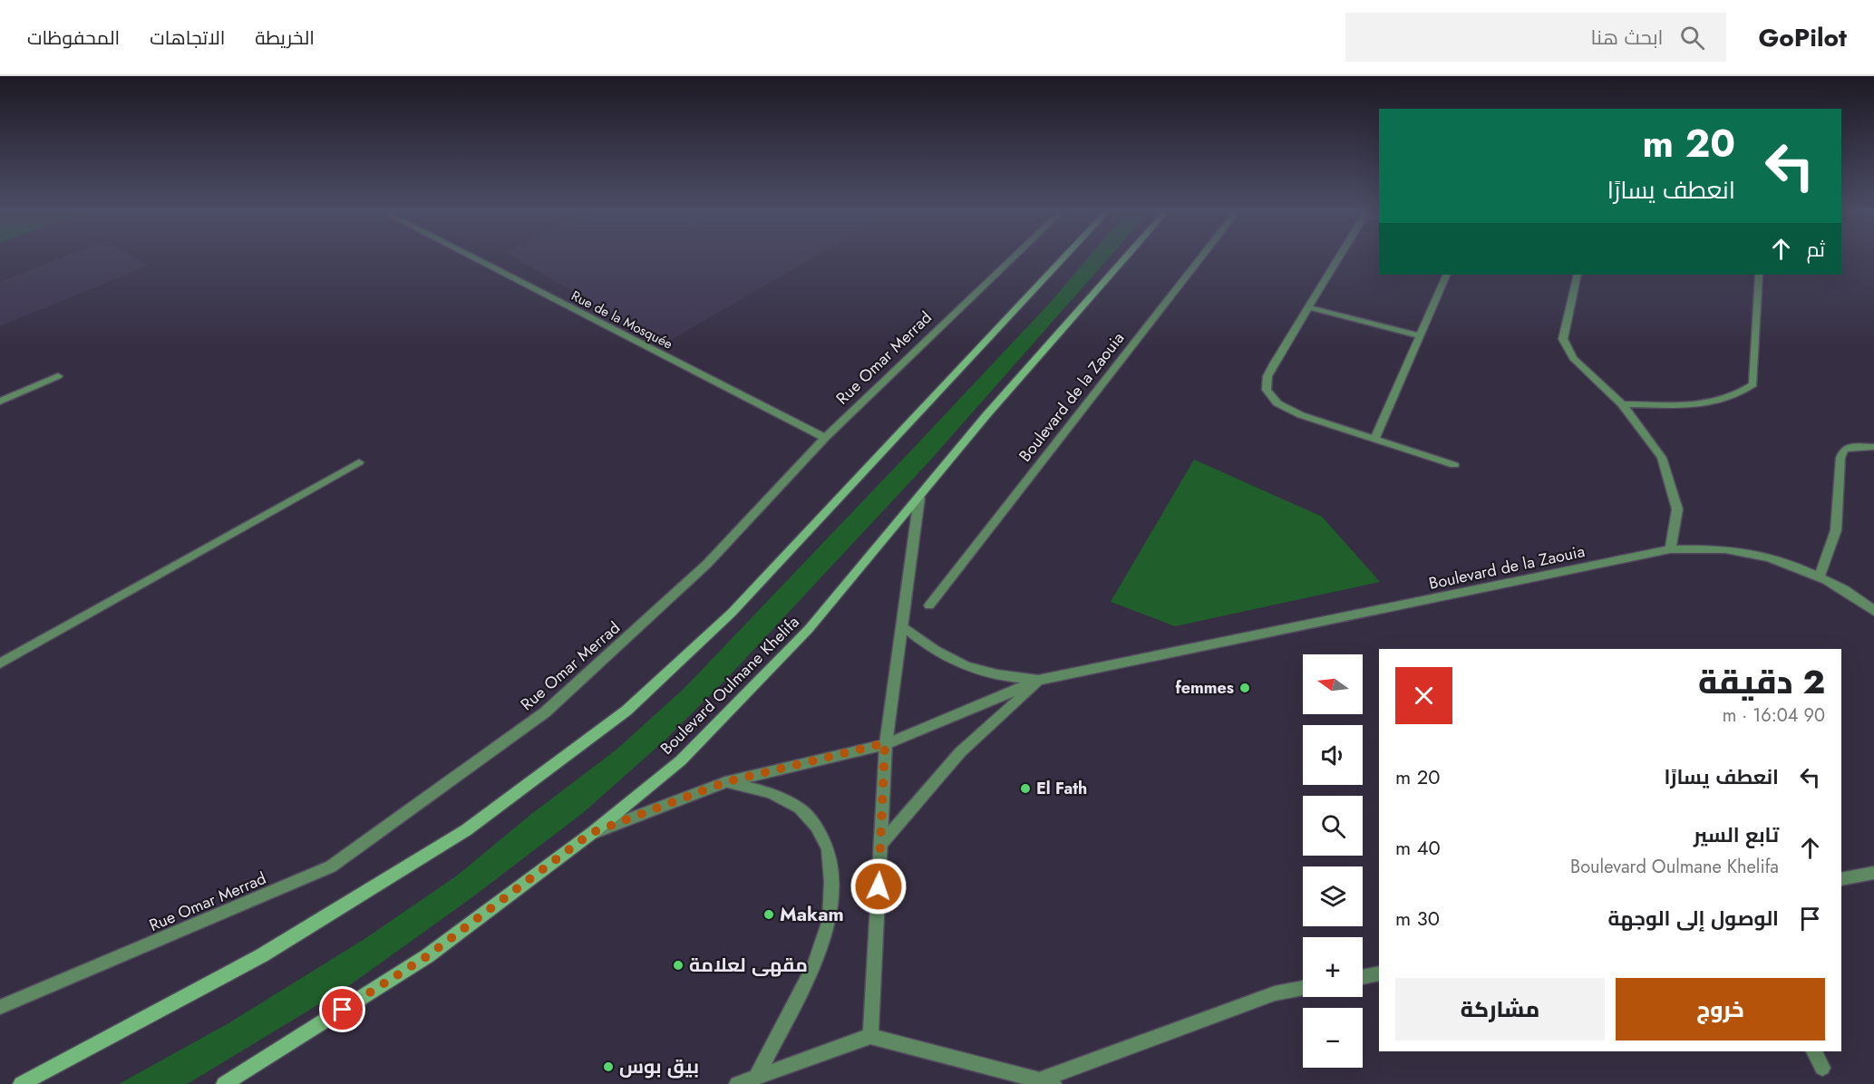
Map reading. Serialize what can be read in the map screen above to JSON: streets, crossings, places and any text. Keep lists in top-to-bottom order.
{
  "streets": {
    "main road": ["Boulevard Oulmane Khelifa"],
    "street": ["Rue de la Mosquée", "Rue Omar Merrad", "Boulevard de la Zaouia"]
  },
  "crossings": [
    ["Rue de la Mosquée", "Rue Omar Merrad"]
  ],
  "places": [
    "femmes",
    "El Fath",
    "Makam",
    "مقهى لعلامة",
    "بيق بوس"
  ],
  "north": "left",
  "page": {
    "header": "GoPilot",
    "search": "ابحث هنا",
    "nav": ["الخريطة", "الاتجاهات", "المحفوظات"],
    "turn": ["20 m", "انعطف يسارًا"],
    "then": "ثم",
    "heading": ["2 دقيقة", "90 m · 16:04"],
    "map_buttons": ["+", "−"],
    "list": [
      {
        "name": "انعطف يسارًا",
        "value": "20 m"
      },
      {
        "name": "تابع السير",
        "note": "Boulevard Oulmane Khelifa",
        "value": "40 m"
      },
      {
        "name": "الوصول إلى الوجهة",
        "value": "30 m"
      }
    ],
    "buttons": ["خروج", "مشاركة"]
  }
}
